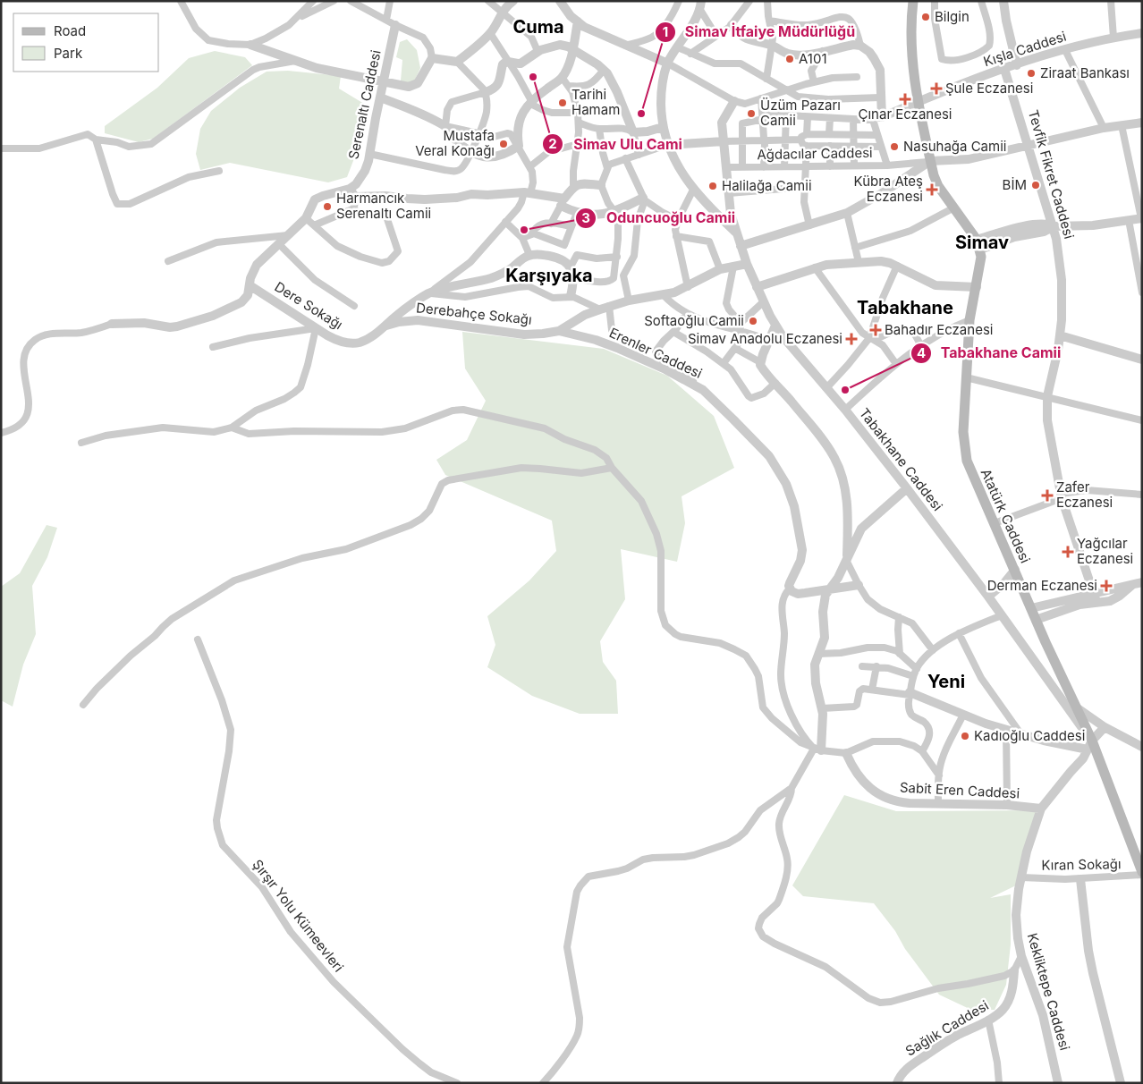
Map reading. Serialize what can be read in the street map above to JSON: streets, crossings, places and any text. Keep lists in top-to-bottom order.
{
  "streets": {
    "main road": ["Atatürk Caddesi"],
    "street": [
      "Kışla Caddesi",
      "Serenaltı Caddesi",
      "Ağdacılar Caddesi",
      "Tevfik Fikret Caddesi",
      "Dere Sokağı",
      "Derebahçe Sokağı",
      "Erenler Caddesi",
      "Tabakhane Caddesi",
      "Sabit Eren Caddesi",
      "Kıran Sokağı",
      "Şırşır Yolu Kümeevleri",
      "Kekliktepe Caddesi",
      "Sağlık Caddesi"
    ]
  },
  "crossings": [
    ["Kışla Caddesi", "Tevfik Fikret Caddesi"],
    ["Ağdacılar Caddesi", "Tabakhane Caddesi"],
    ["Dere Sokağı", "Derebahçe Sokağı"],
    ["Derebahçe Sokağı", "Erenler Caddesi"],
    ["Tabakhane Caddesi", "Atatürk Caddesi"],
    ["Tabakhane Caddesi", "Kekliktepe Caddesi"],
    ["Atatürk Caddesi", "Kıran Sokağı"],
    ["Atatürk Caddesi", "Kekliktepe Caddesi"],
    ["Sabit Eren Caddesi", "Kekliktepe Caddesi"],
    ["Kıran Sokağı", "Kekliktepe Caddesi"]
  ],
  "districts": [
    "Cuma",
    "Simav",
    "Karşıyaka",
    "Tabakhane",
    "Yeni"
  ],
  "places": {
    "other": [
      "Bilgin",
      "A101",
      "Ziraat Bankası",
      "Simav Ulu Cami",
      "Tarihi Hamam",
      "Simav İtfaiye Müdürlüğü",
      "Üzüm Pazarı Camii",
      "Mustafa Veral Konağı",
      "Nasuhağa Camii",
      "BİM",
      "Halilağa Camii",
      "Harmancık Serenaltı Camii",
      "Oduncuoğlu Camii",
      "Softaoğlu Camii",
      "Tabakhane Camii",
      "Kadıoğlu Caddesi"
    ],
    "health": [
      "Şule Eczanesi",
      "Çınar Eczanesi",
      "Kübra Ateş Eczanesi",
      "Bahadır Eczanesi",
      "Simav Anadolu Eczanesi",
      "Zafer Eczanesi",
      "Yağcılar Eczanesi",
      "Derman Eczanesi"
    ]
  },
  "legend": ["Road", "Park"]
}
